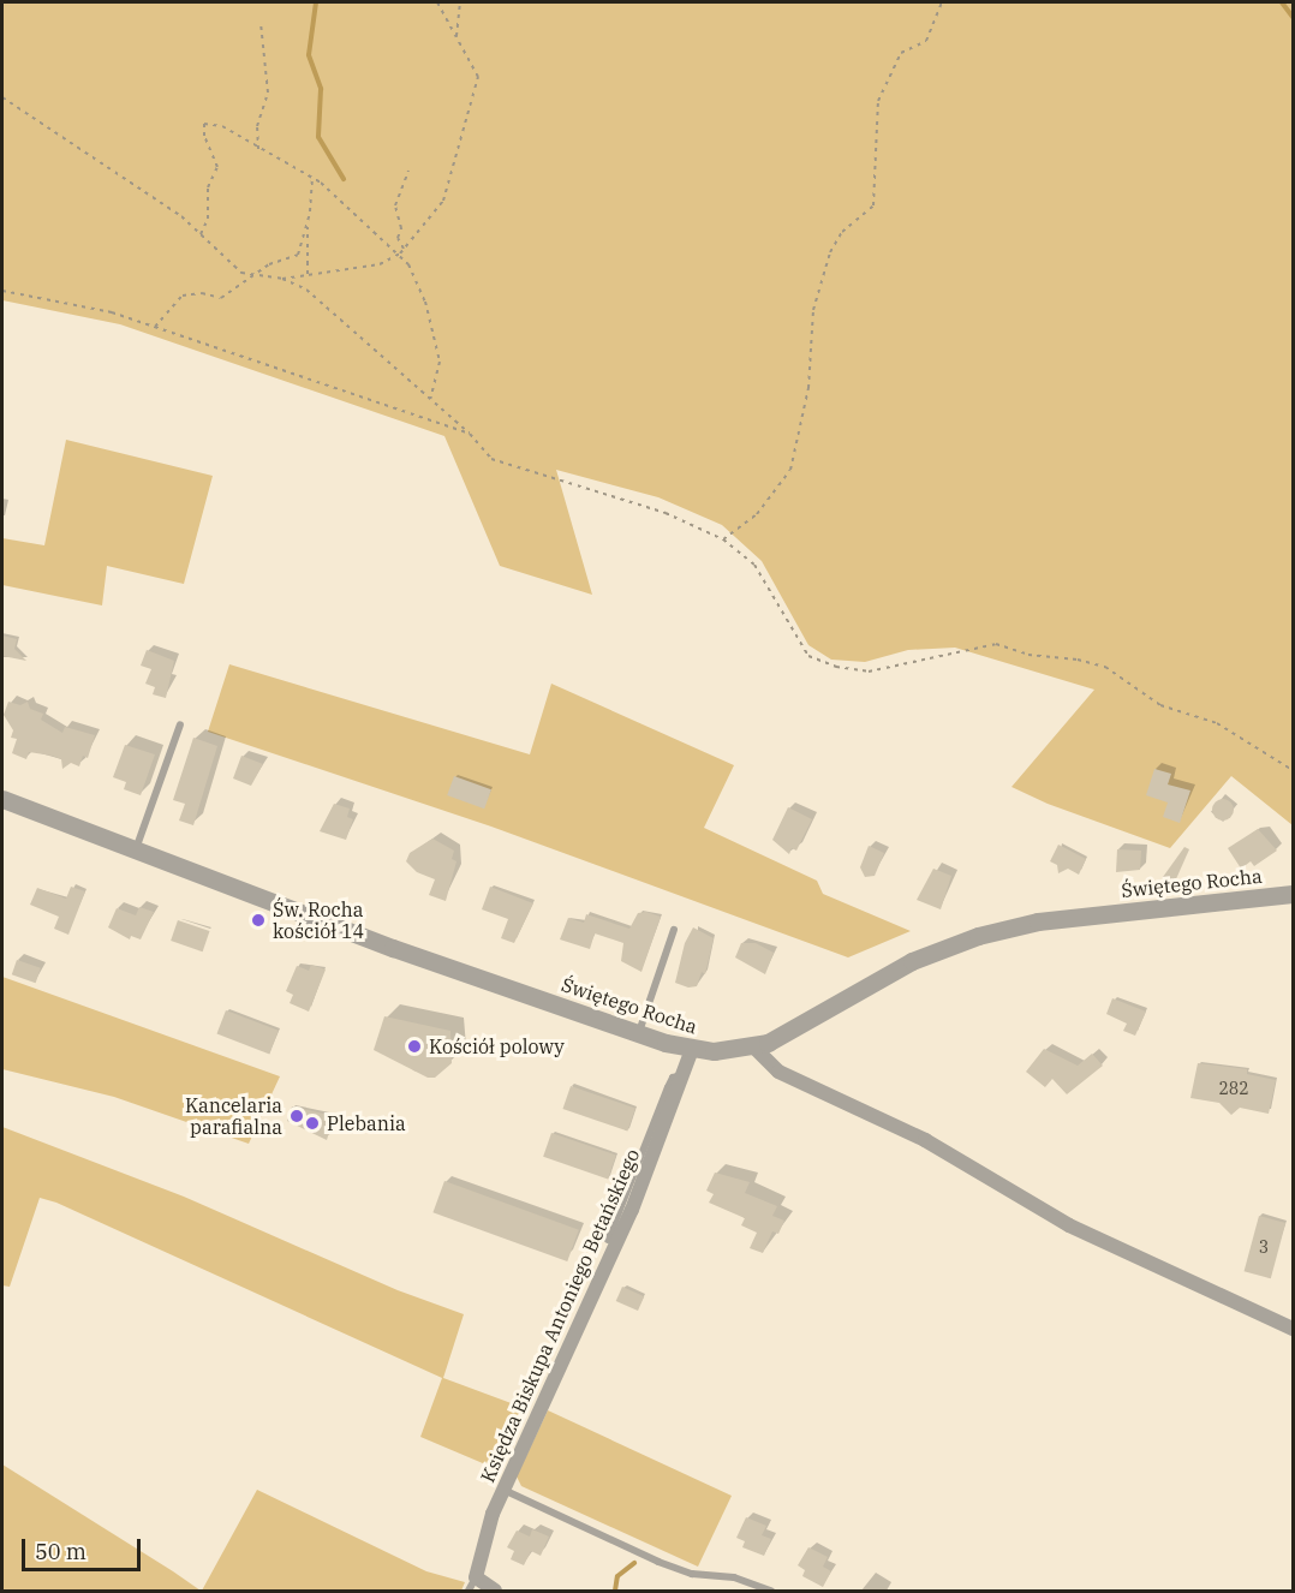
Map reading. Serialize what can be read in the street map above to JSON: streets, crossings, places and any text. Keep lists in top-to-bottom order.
{
  "streets": {
    "street": ["Świętego Rocha", "Księdza Biskupa Antoniego Betańskiego"]
  },
  "crossings": [
    ["Świętego Rocha", "Księdza Biskupa Antoniego Betańskiego"]
  ],
  "places": [
    "Św. Rocha kościół 14",
    "Kościół polowy",
    "Kancelaria parafialna",
    "Plebania"
  ],
  "house_numbers": ["282", "3"],
  "scale_bar": "50 m"
}
